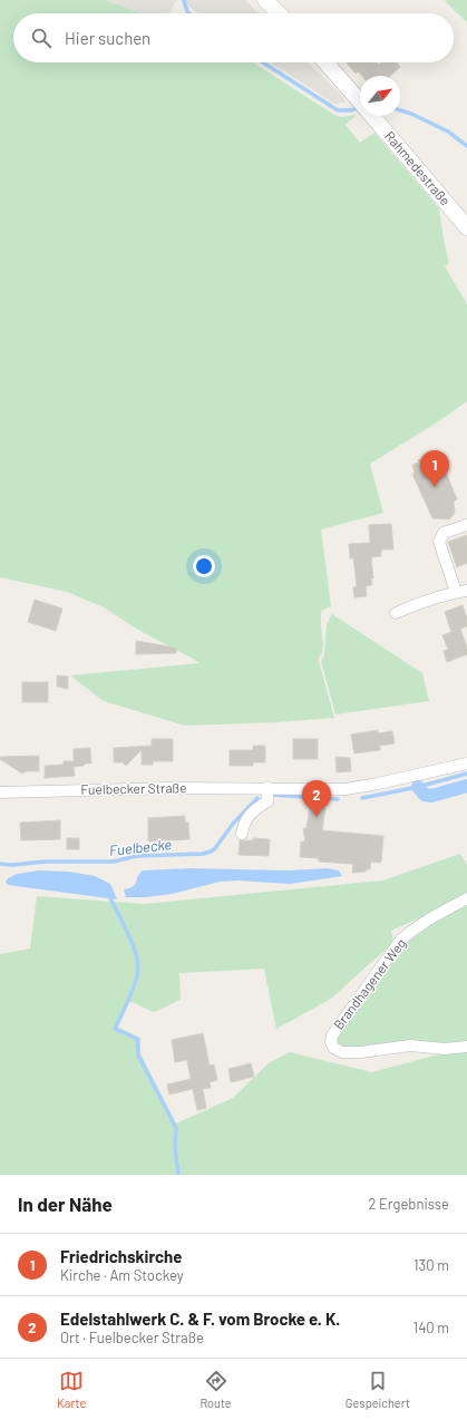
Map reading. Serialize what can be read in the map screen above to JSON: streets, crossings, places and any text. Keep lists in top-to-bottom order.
{
  "streets": {
    "main road": ["Rahmedestraße"],
    "street": ["Fuelbecker Straße", "Brandhagener Weg"]
  },
  "water": ["Fuelbecke"],
  "north": "top right",
  "page": {
    "search": "Hier suchen",
    "pins": ["1", "2"],
    "heading": ["In der Nähe", "2 Ergebnisse"],
    "list": [
      {
        "mark": "1",
        "name": "Friedrichskirche",
        "note": "Kirche · Am Stockey",
        "value": "130 m"
      },
      {
        "mark": "2",
        "name": "Edelstahlwerk C. & F. vom Brocke e. K.",
        "note": "Ort · Fuelbecker Straße",
        "value": "140 m"
      }
    ],
    "nav": ["Karte", "Route", "Gespeichert"]
  }
}
